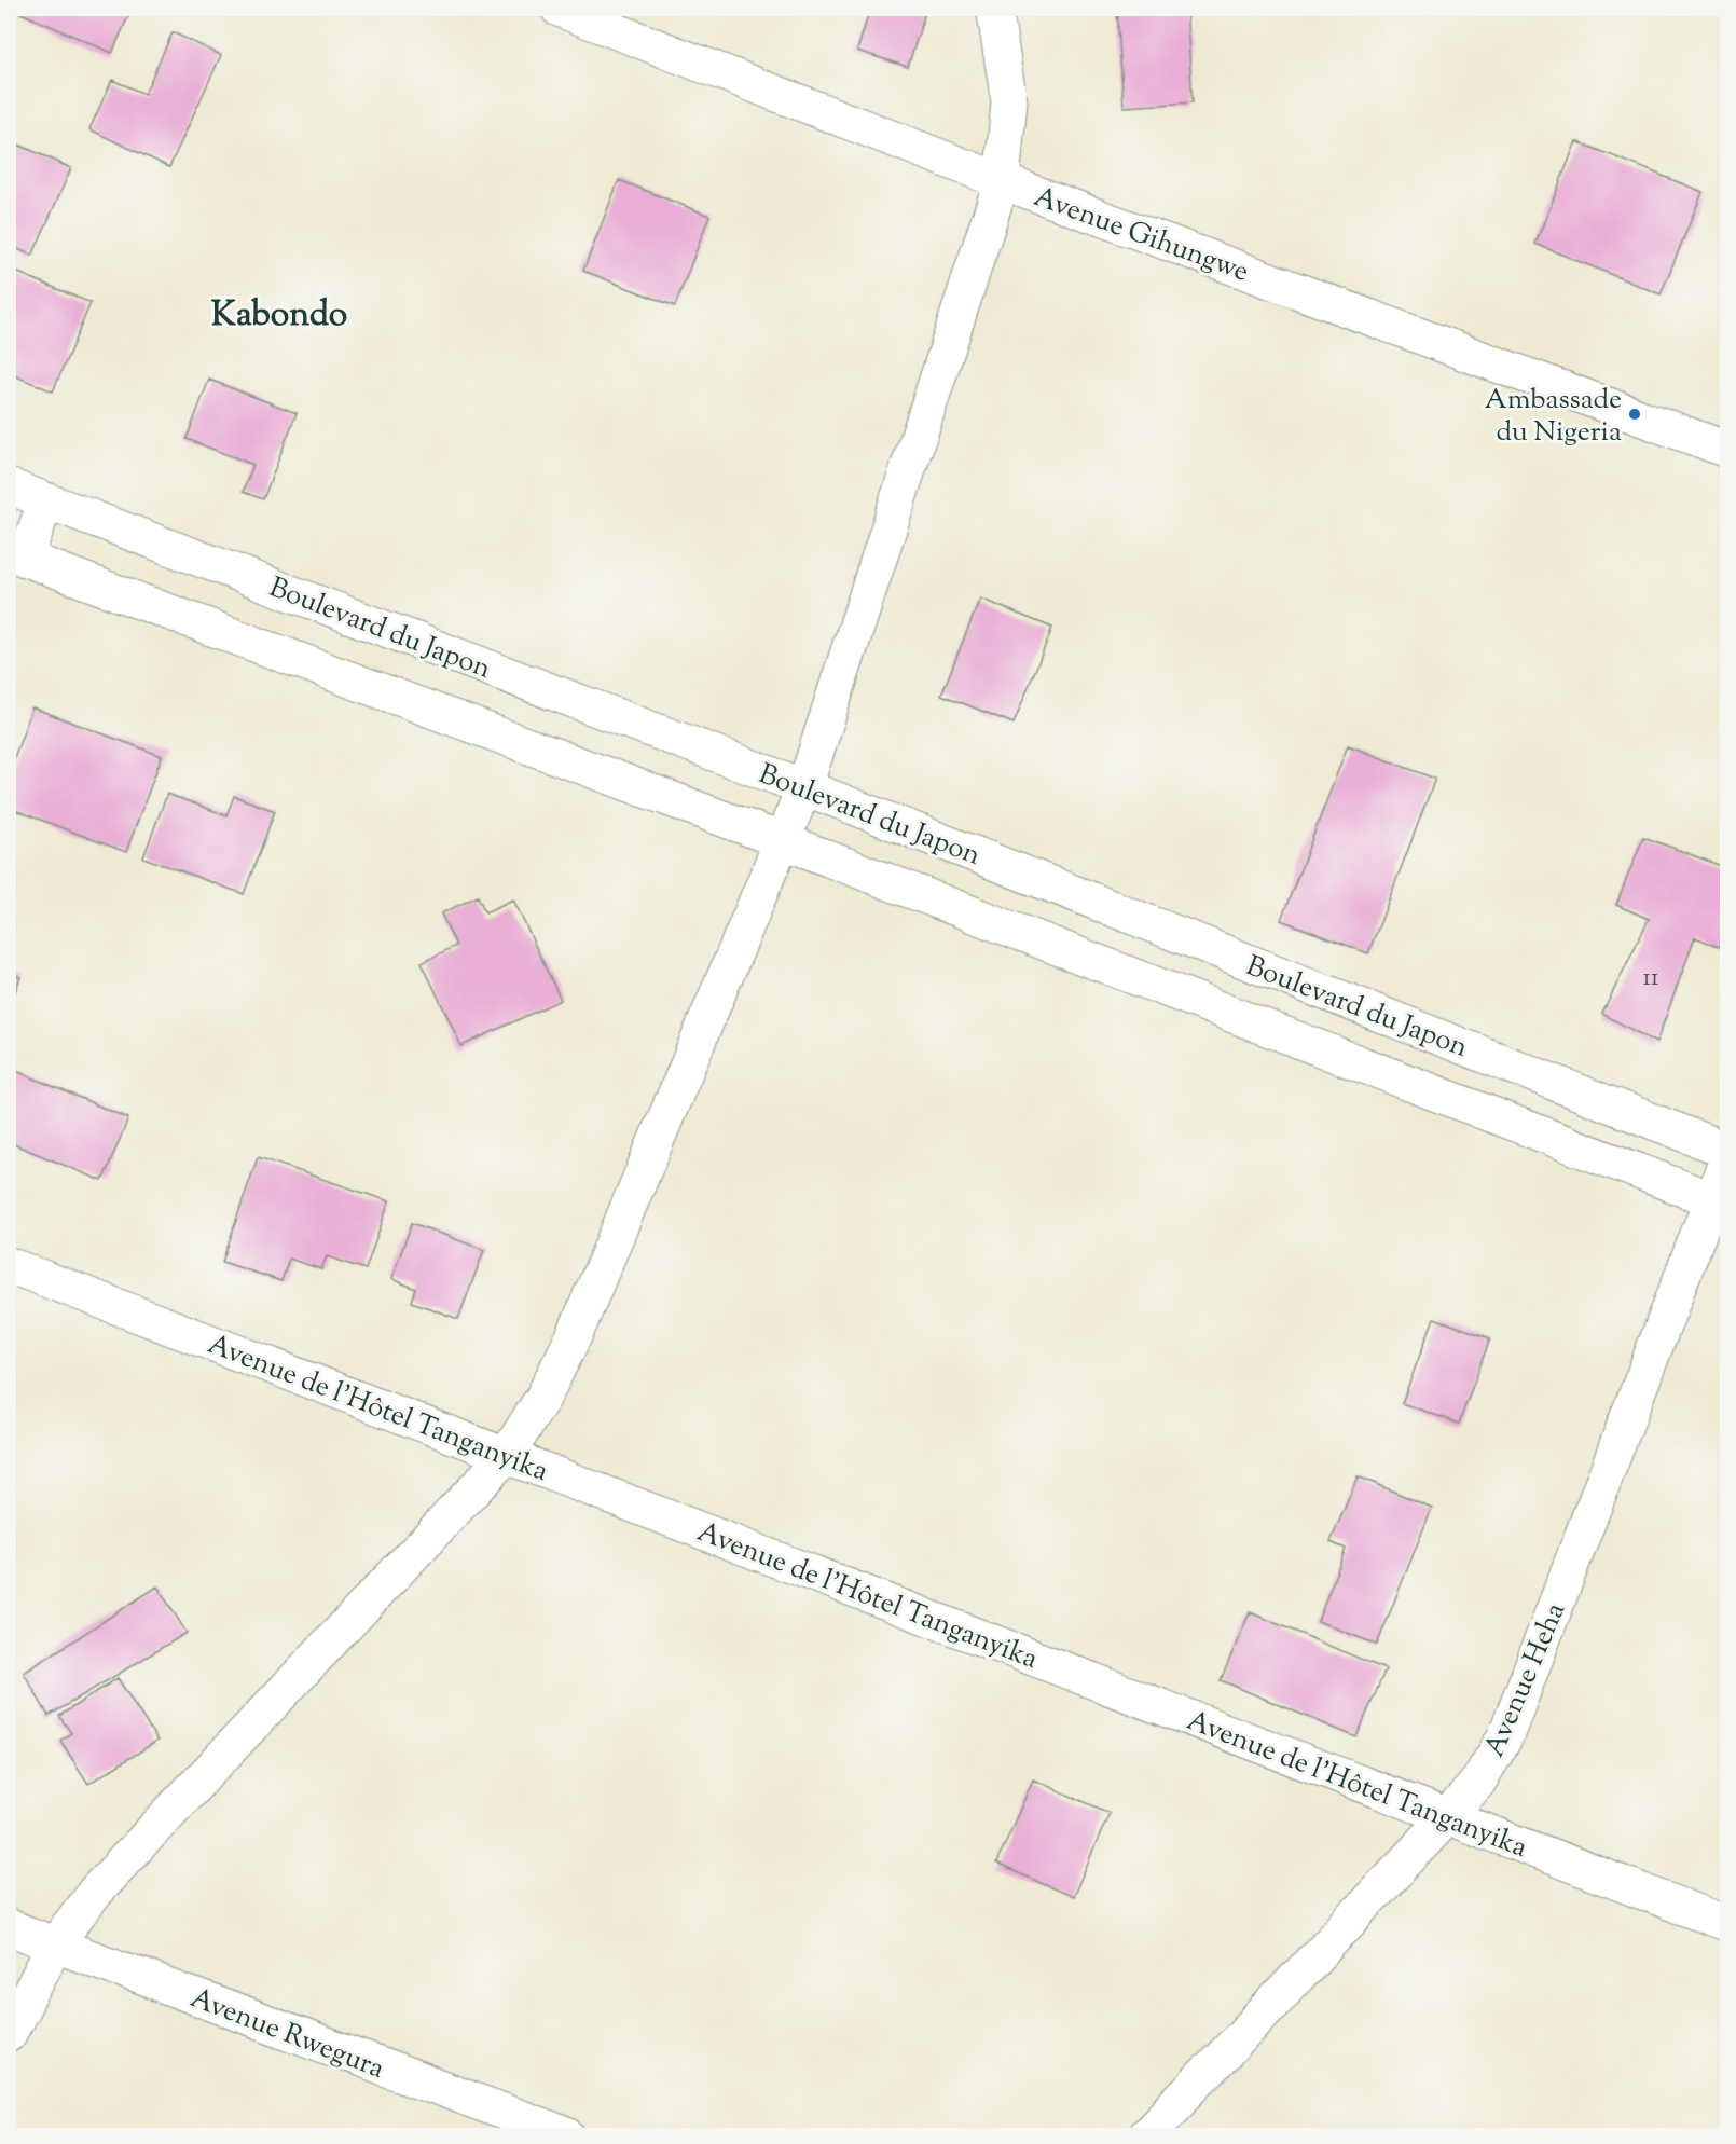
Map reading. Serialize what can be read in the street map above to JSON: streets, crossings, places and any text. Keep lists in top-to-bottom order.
{
  "streets": {
    "street": [
      "Avenue Gihungwe",
      "Boulevard du Japon",
      "Avenue de l'Hôtel Tanganyika",
      "Avenue Heha",
      "Avenue Rwegura"
    ]
  },
  "crossings": [
    ["Boulevard du Japon", "Avenue Heha"],
    ["Avenue de l'Hôtel Tanganyika", "Avenue Heha"]
  ],
  "districts": ["Kabondo"],
  "places": ["Ambassade du Nigeria"],
  "house_numbers": ["11"]
}
